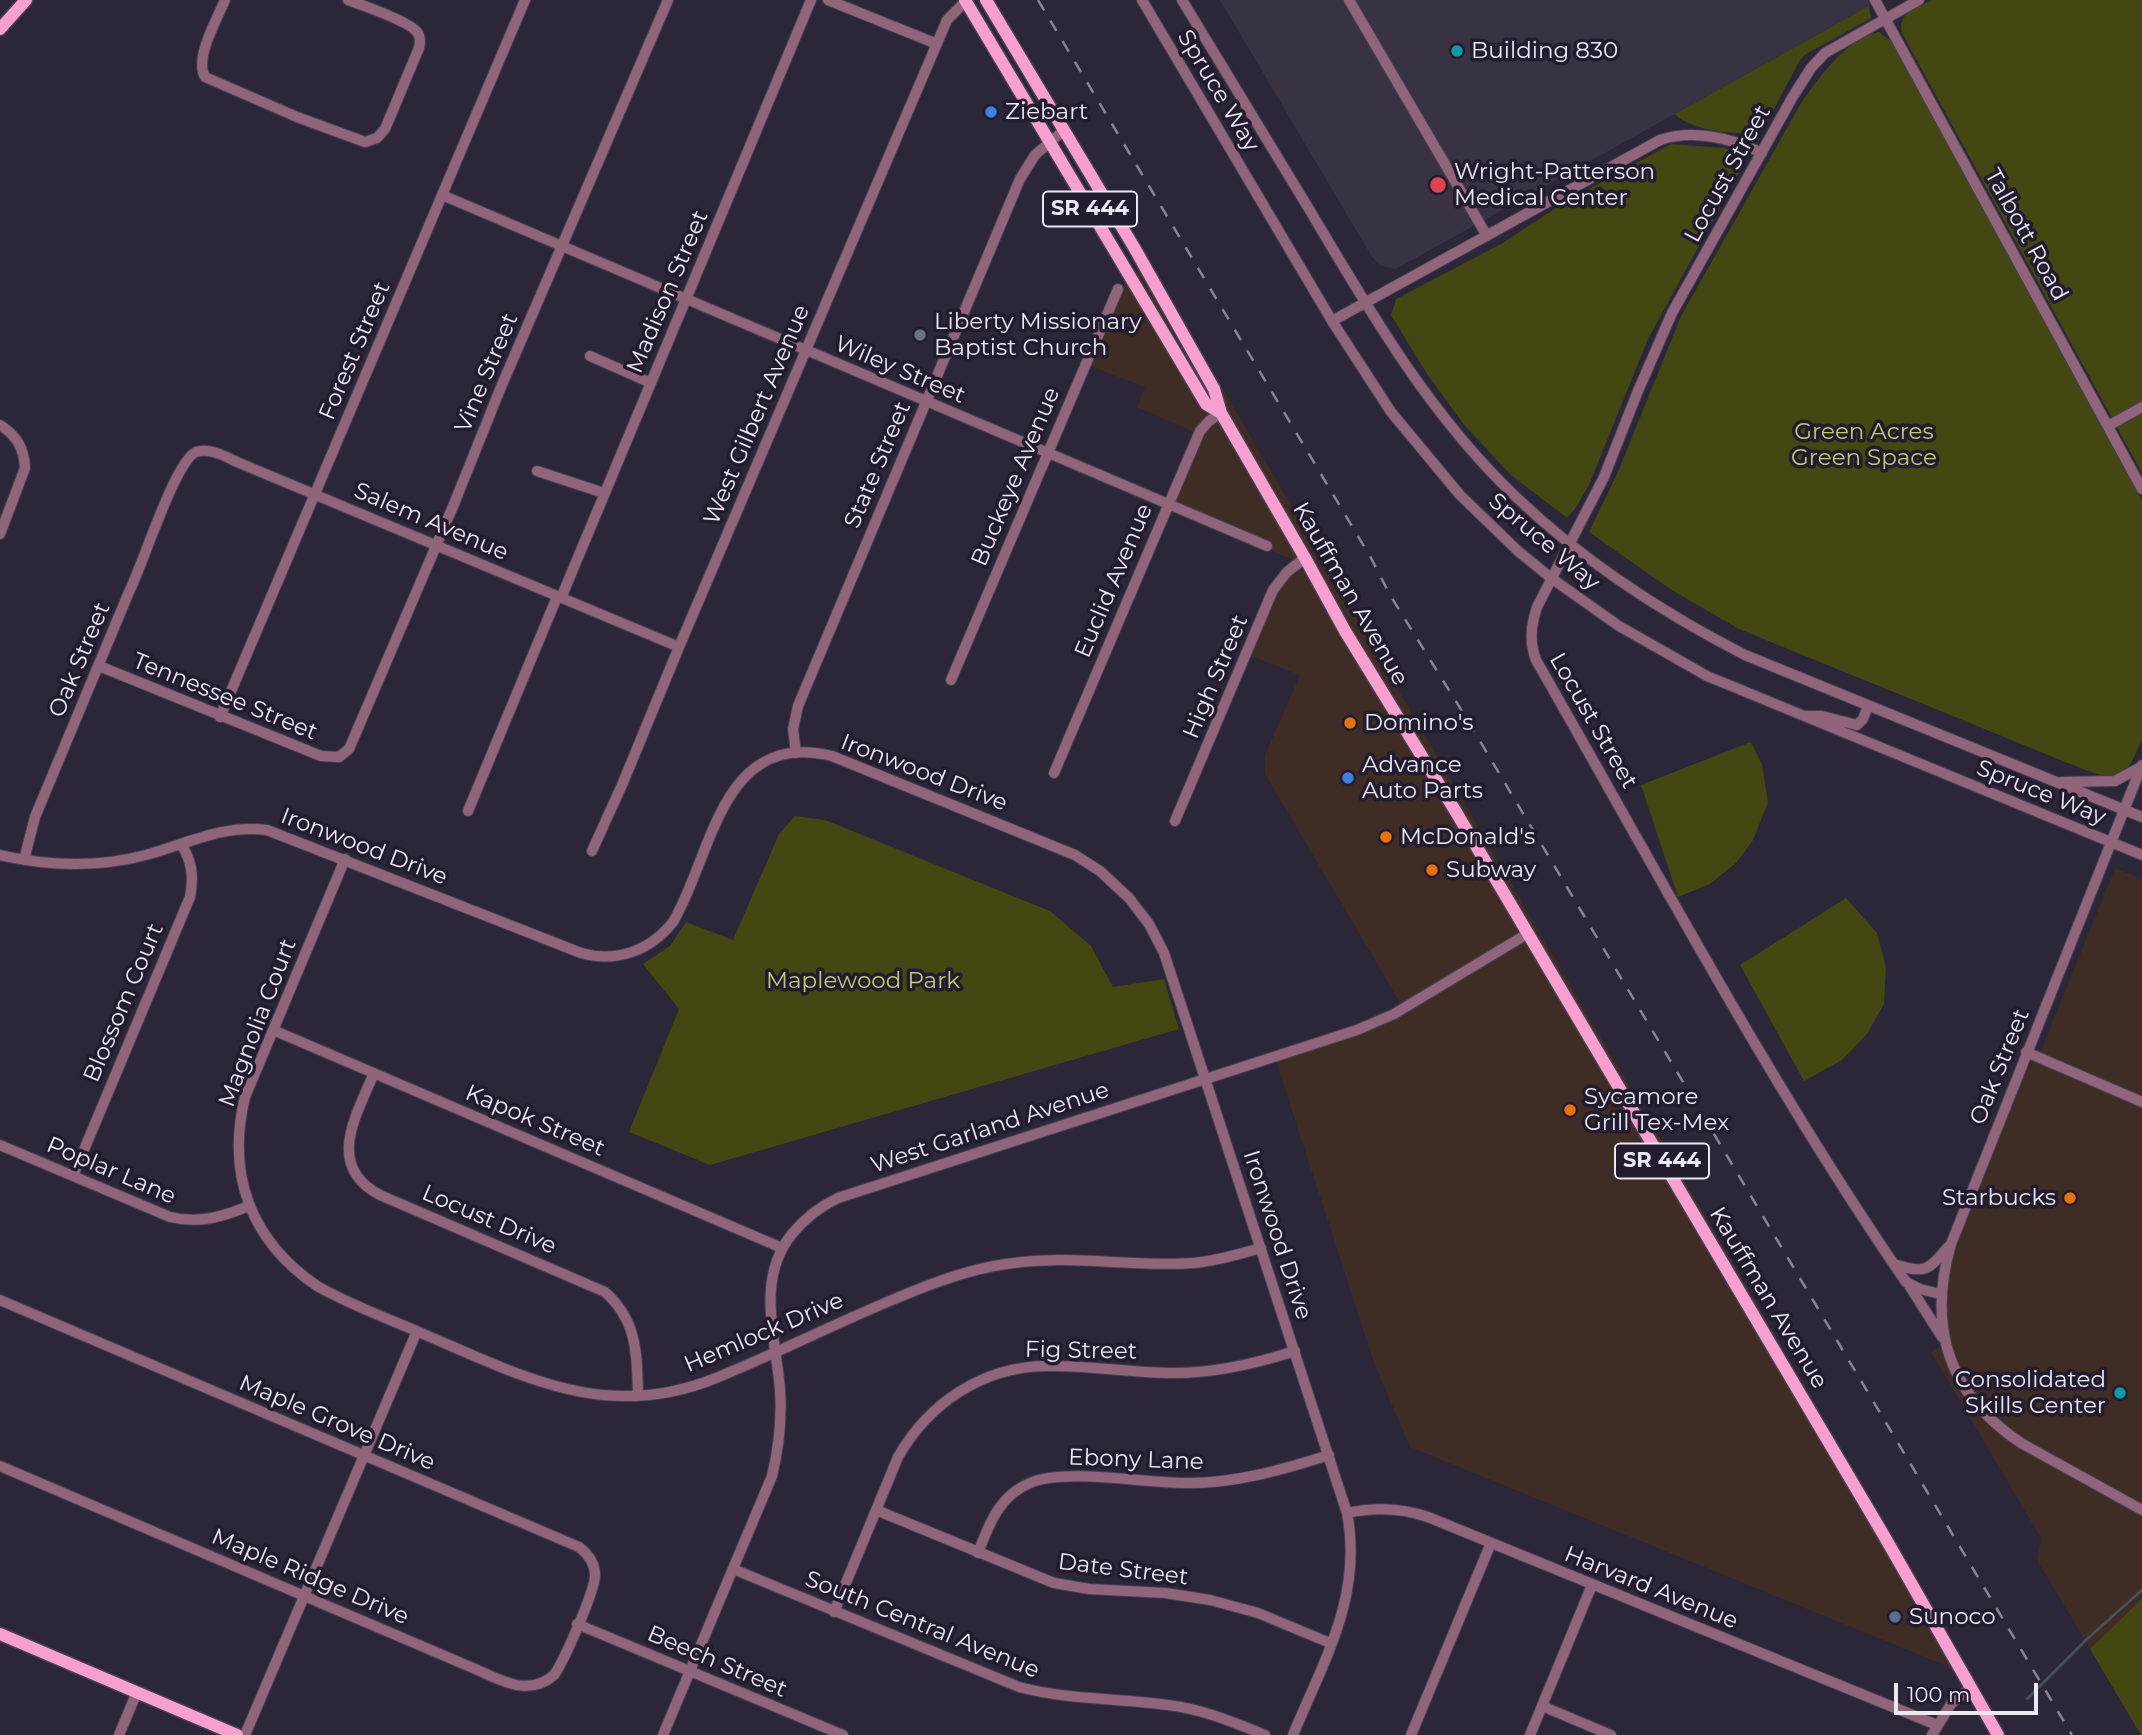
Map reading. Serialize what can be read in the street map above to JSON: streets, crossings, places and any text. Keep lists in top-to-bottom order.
{
  "streets": {
    "main road": ["SR 444", "Kauffman Avenue"],
    "street": [
      "Spruce Way",
      "Locust Street",
      "Talbott Road",
      "Madison Street",
      "Forest Street",
      "Wiley Street",
      "Vine Street",
      "West Gilbert Avenue",
      "State Street",
      "Buckeye Avenue",
      "Salem Avenue",
      "Euclid Avenue",
      "Oak Street",
      "High Street",
      "Tennessee Street",
      "Ironwood Drive",
      "Blossom Court",
      "Magnolia Court",
      "Kapok Street",
      "West Garland Avenue",
      "Poplar Lane",
      "Locust Drive",
      "Hemlock Drive",
      "Fig Street",
      "Maple Grove Drive",
      "Ebony Lane",
      "Date Street",
      "Maple Ridge Drive",
      "Harvard Avenue",
      "South Central Avenue",
      "Beech Street"
    ]
  },
  "crossings": [
    ["Spruce Way", "Locust Street"],
    ["Spruce Way", "Oak Street"],
    ["Locust Street", "Talbott Road"],
    ["Locust Street", "Oak Street"],
    ["Madison Street", "Wiley Street"],
    ["Madison Street", "Salem Avenue"],
    ["Forest Street", "Wiley Street"],
    ["Forest Street", "Salem Avenue"],
    ["Forest Street", "Tennessee Street"],
    ["Wiley Street", "Vine Street"],
    ["Wiley Street", "West Gilbert Avenue"],
    ["Wiley Street", "State Street"],
    ["Wiley Street", "Buckeye Avenue"],
    ["Wiley Street", "Euclid Avenue"],
    ["Vine Street", "Salem Avenue"],
    ["Vine Street", "Tennessee Street"],
    ["West Gilbert Avenue", "Salem Avenue"],
    ["West Gilbert Avenue", "Kauffman Avenue"],
    ["State Street", "Kauffman Avenue"],
    ["State Street", "Ironwood Drive"],
    ["Salem Avenue", "Oak Street"],
    ["Euclid Avenue", "Kauffman Avenue"],
    ["Kauffman Avenue", "High Street"],
    ["Kauffman Avenue", "West Garland Avenue"],
    ["Oak Street", "Tennessee Street"],
    ["Oak Street", "Ironwood Drive"],
    ["Ironwood Drive", "Blossom Court"],
    ["Ironwood Drive", "Magnolia Court"],
    ["Ironwood Drive", "West Garland Avenue"],
    ["Ironwood Drive", "Hemlock Drive"],
    ["Ironwood Drive", "Fig Street"],
    ["Ironwood Drive", "Ebony Lane"],
    ["Ironwood Drive", "Date Street"],
    ["Ironwood Drive", "Harvard Avenue"],
    ["Blossom Court", "Poplar Lane"],
    ["Magnolia Court", "Kapok Street"],
    ["Magnolia Court", "Poplar Lane"],
    ["Magnolia Court", "Hemlock Drive"],
    ["Kapok Street", "West Garland Avenue"],
    ["Kapok Street", "Locust Drive"],
    ["West Garland Avenue", "Hemlock Drive"],
    ["West Garland Avenue", "South Central Avenue"],
    ["West Garland Avenue", "Beech Street"],
    ["Poplar Lane", "Hemlock Drive"],
    ["Locust Drive", "Hemlock Drive"],
    ["Fig Street", "Date Street"],
    ["Fig Street", "South Central Avenue"],
    ["Maple Grove Drive", "Maple Ridge Drive"],
    ["Maple Grove Drive", "Beech Street"],
    ["Ebony Lane", "Date Street"],
    ["Maple Ridge Drive", "Beech Street"]
  ],
  "parks": ["Green Acres Green Space", "Maplewood Park"],
  "places": [
    "Building 830",
    "Ziebart",
    "Wright-Patterson Medical Center",
    "Liberty Missionary Baptist Church",
    "Domino's",
    "Advance Auto Parts",
    "McDonald's",
    "Subway",
    "Sycamore Grill Tex-Mex",
    "Starbucks",
    "Consolidated Skills Center",
    "Sunoco"
  ],
  "scale_bar": "100 m"
}
